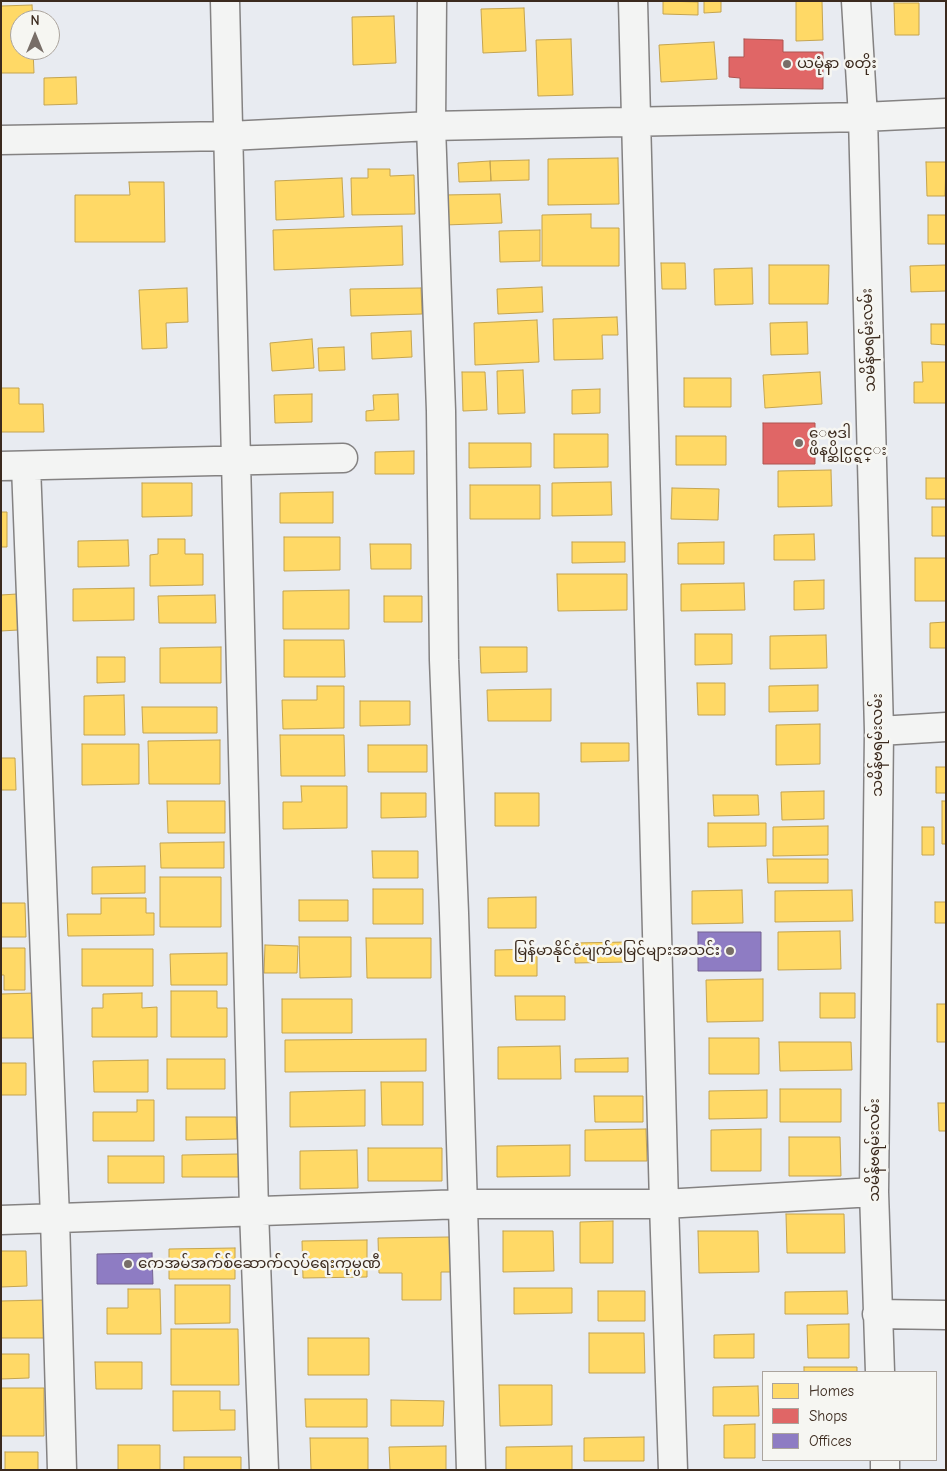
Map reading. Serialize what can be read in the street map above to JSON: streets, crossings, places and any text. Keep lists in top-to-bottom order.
{
  "streets": {
    "street": ["သမိန်ဗရမ်းလမ်း"]
  },
  "places": [
    "ယမုံနာ စတိုး",
    "ေဗဒါ ဖိနပ္ဆိုင္ပင္ရင္း",
    "မြန်မာနိုင်ငံမျက်မမြင်များအသင်း",
    "ကေအမ်အက်စ်ဆောက်လုပ်ရေးကုမ္ပဏီ"
  ],
  "legend": ["Homes", "Shops", "Offices"],
  "north": "top"
}
